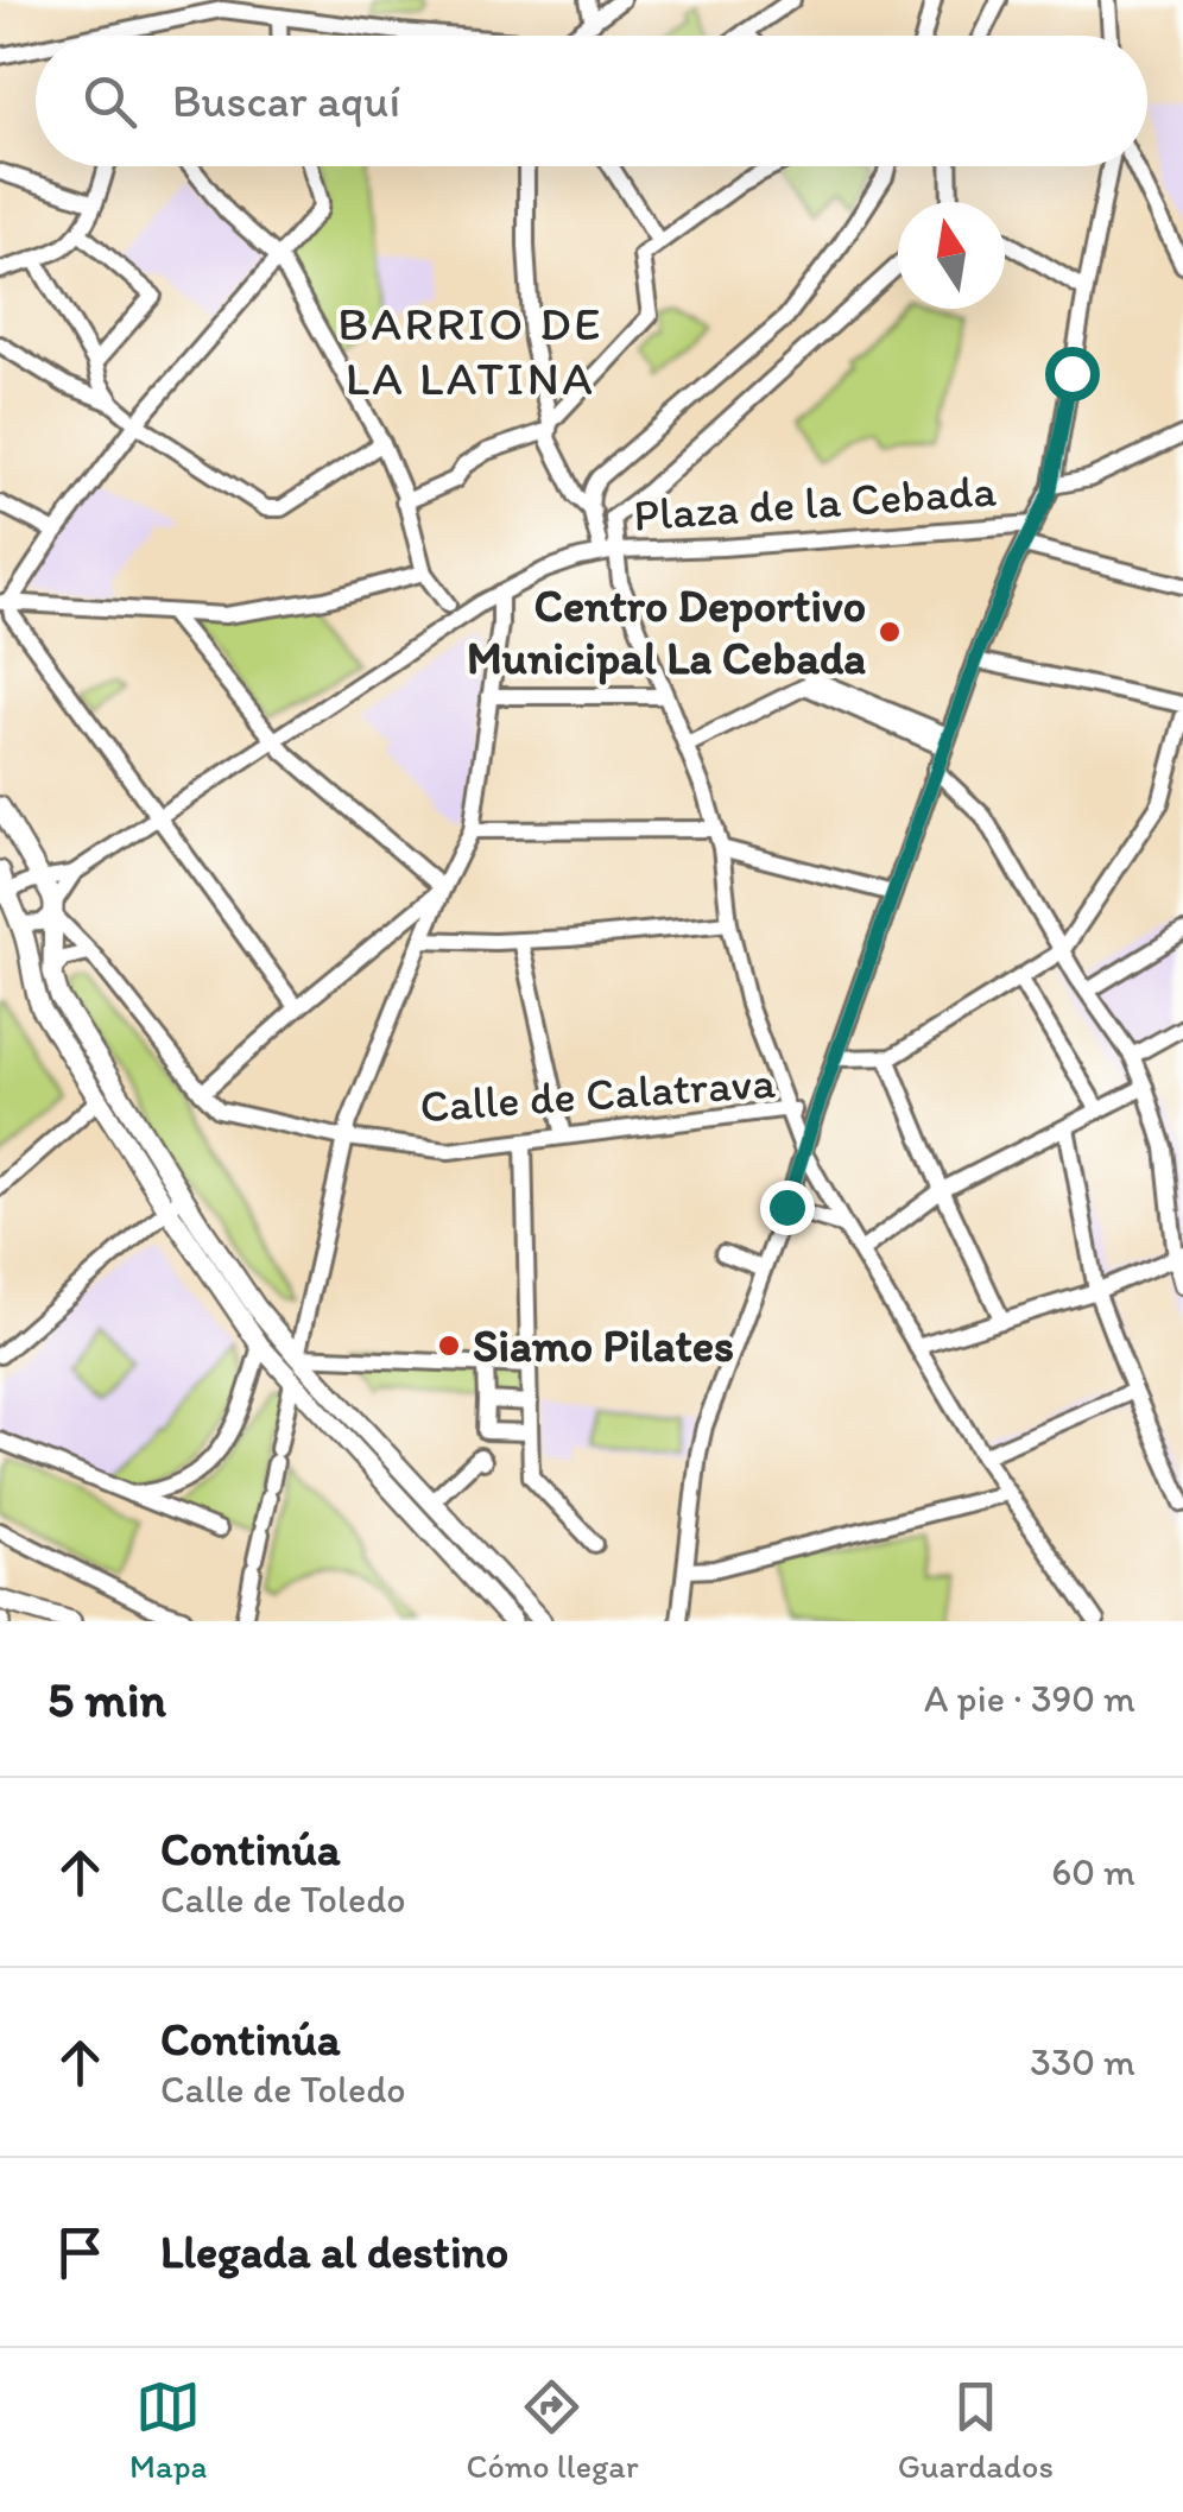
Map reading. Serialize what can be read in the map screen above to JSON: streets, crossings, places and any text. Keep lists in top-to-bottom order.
{
  "streets": {
    "street": ["Plaza de la Cebada", "Calle de Calatrava"]
  },
  "districts": ["BARRIO DE LA LATINA"],
  "places": ["Centro Deportivo Municipal La Cebada", "Siamo Pilates"],
  "north": "top",
  "page": {
    "search": "Buscar aquí",
    "heading": ["5 min", "A pie · 390 m"],
    "list": [
      ["Continúa", "Calle de Toledo", "60 m"],
      ["Continúa", "Calle de Toledo", "330 m"],
      "Llegada al destino"
    ],
    "nav": ["Mapa", "Cómo llegar", "Guardados"]
  }
}
